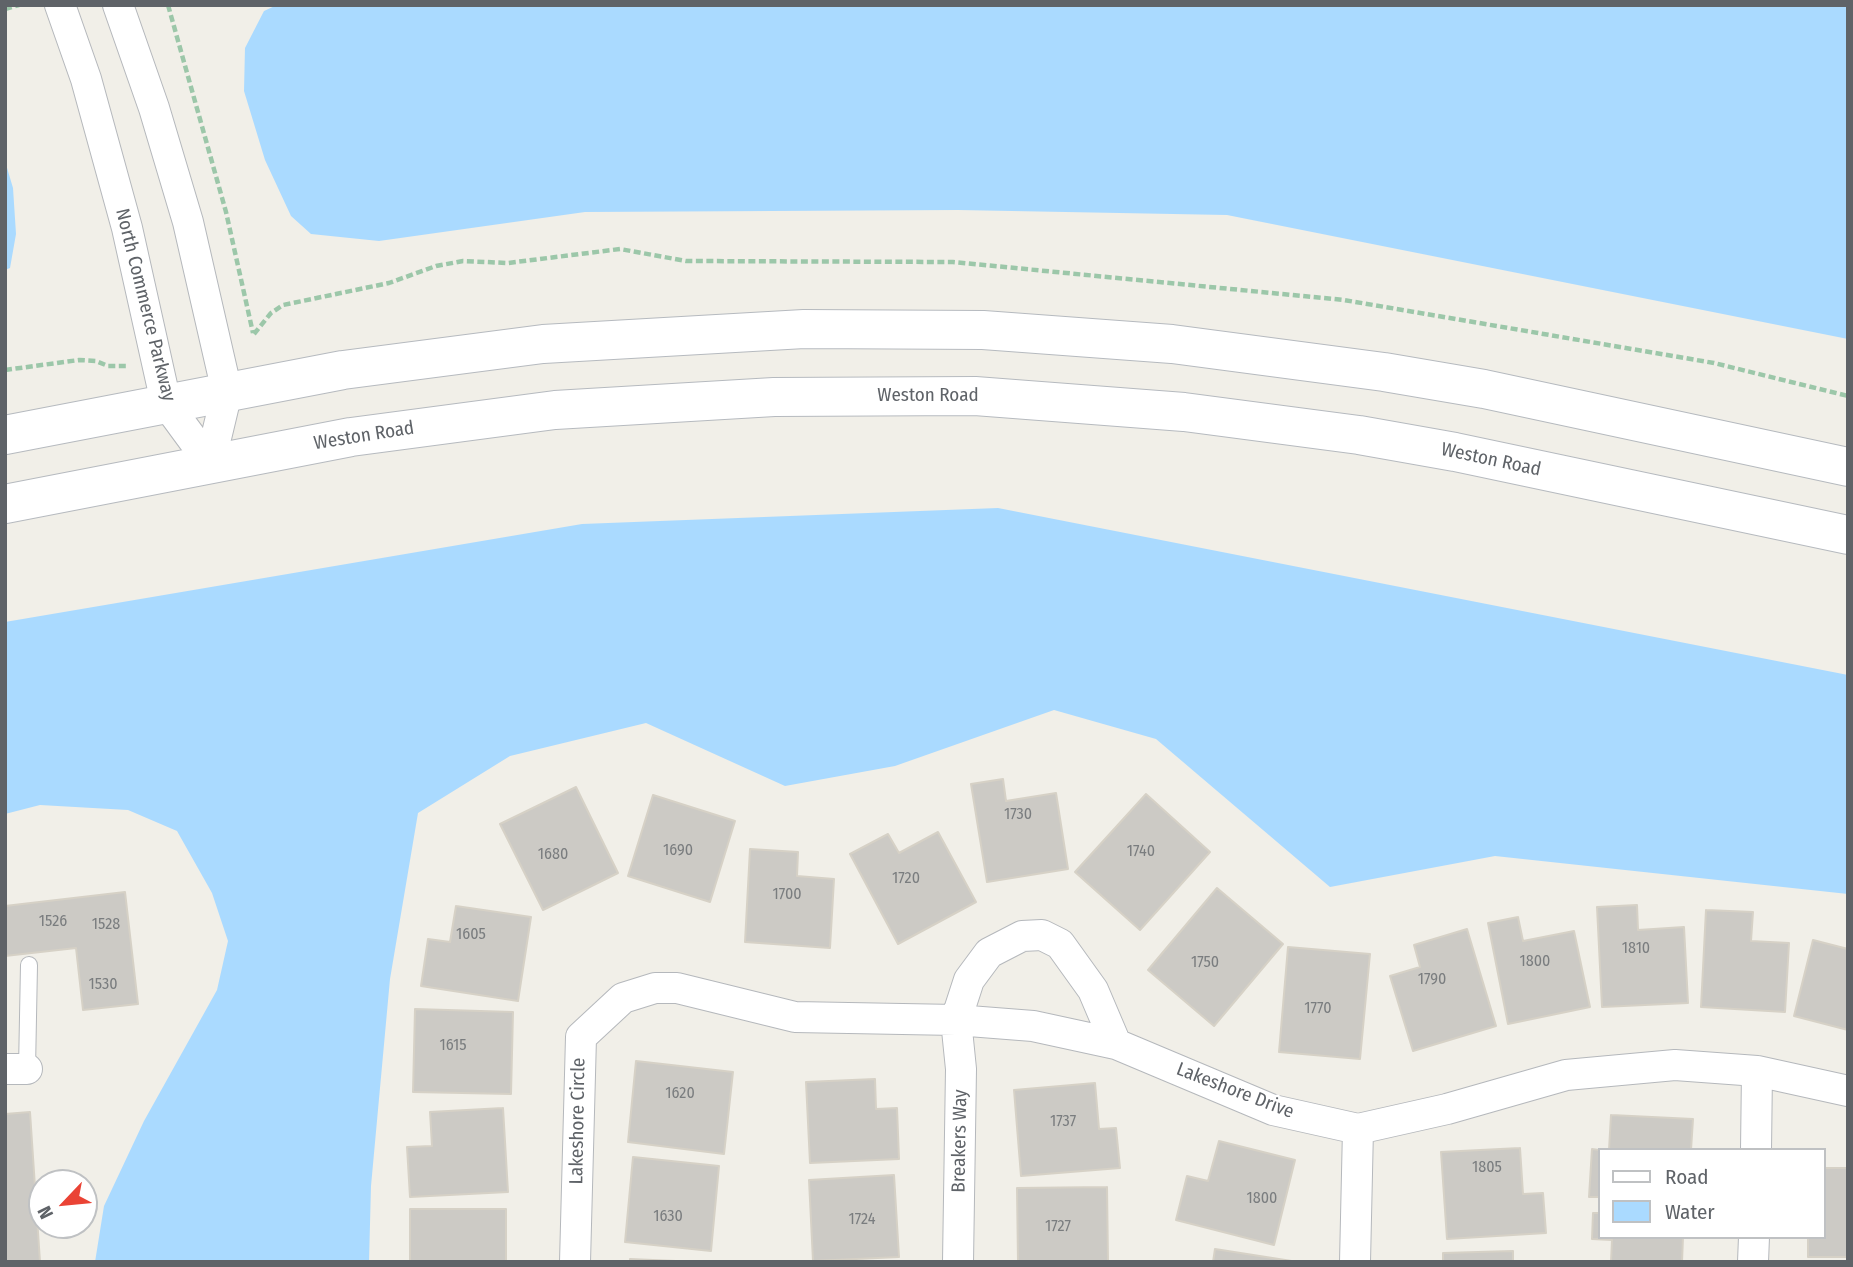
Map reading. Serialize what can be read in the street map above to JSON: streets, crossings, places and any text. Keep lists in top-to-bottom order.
{
  "streets": {
    "main road": ["Weston Road"],
    "street": [
      "North Commerce Parkway",
      "Lakeshore Drive",
      "Lakeshore Circle",
      "Breakers Way"
    ]
  },
  "crossings": [
    ["North Commerce Parkway", "Weston Road"],
    ["Lakeshore Drive", "Lakeshore Circle"],
    ["Lakeshore Drive", "Breakers Way"]
  ],
  "house_numbers": [
    "1730",
    "1690",
    "1740",
    "1680",
    "1720",
    "1700",
    "1526",
    "1528",
    "1605",
    "1810",
    "1800",
    "1750",
    "1790",
    "1530",
    "1770",
    "1615",
    "1620",
    "1737",
    "1805",
    "1800",
    "1630",
    "1724",
    "1727"
  ],
  "legend": ["Road", "Water"],
  "north": "bottom left"
}
